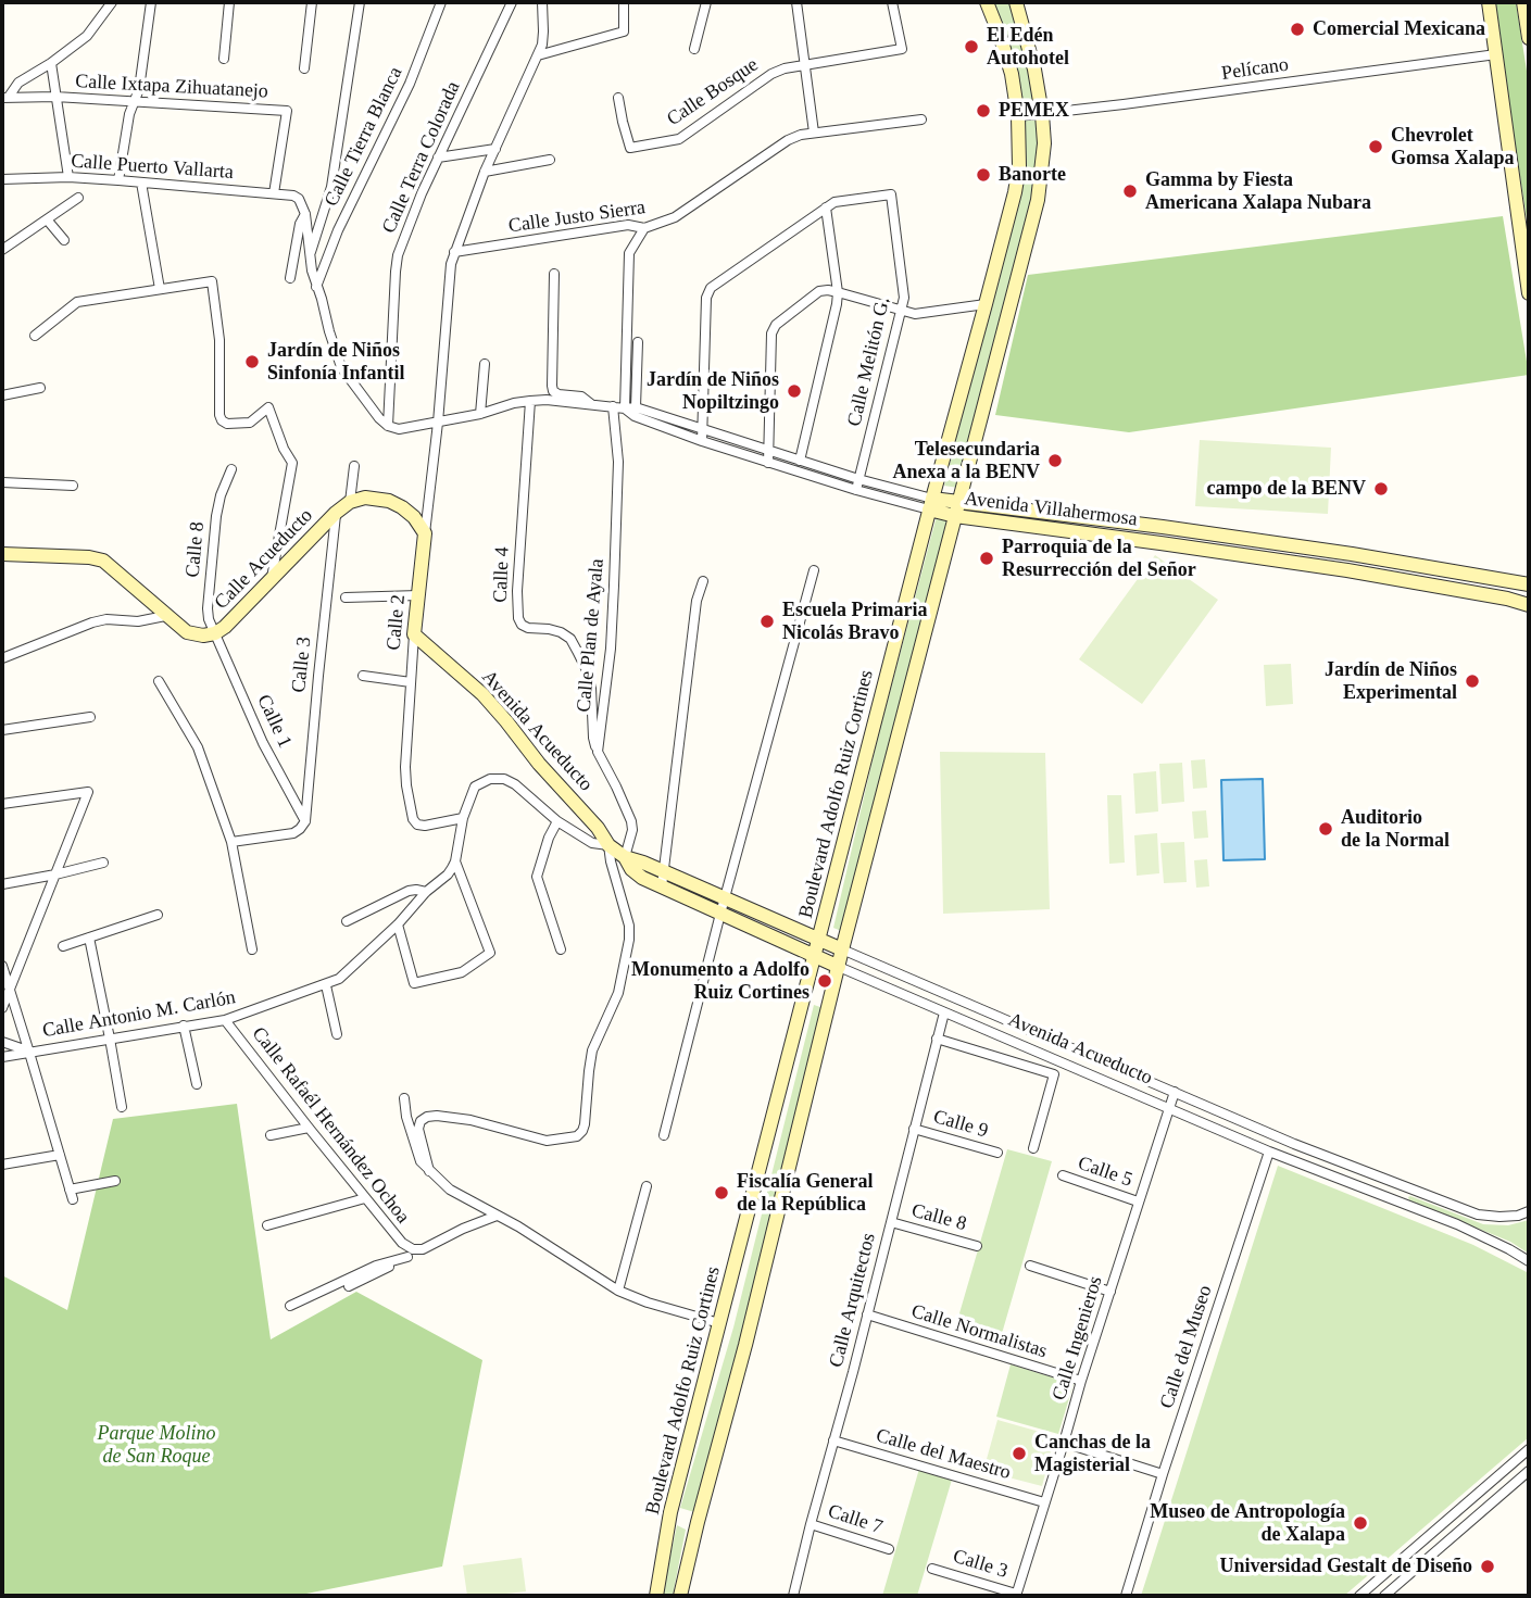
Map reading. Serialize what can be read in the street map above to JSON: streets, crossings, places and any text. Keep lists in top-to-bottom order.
{
  "streets": {
    "main road": [
      "Avenida Villahermosa",
      "Calle Acueducto",
      "Calle 2",
      "Avenida Acueducto",
      "Boulevard Adolfo Ruiz Cortines"
    ],
    "street": [
      "Pelícano",
      "Calle Ixtapa Zihuatanejo",
      "Calle Bosque",
      "Calle Tierra Blanca",
      "Calle Terra Colorada",
      "Calle Puerto Vallarta",
      "Calle Justo Sierra",
      "Calle Melitón G.",
      "Calle 8",
      "Calle 4",
      "Calle Plan de Ayala",
      "Calle 3",
      "Calle 1",
      "Calle Antonio M. Carlón",
      "Calle 9",
      "Calle Rafaél Hernández Ochoa",
      "Calle 5",
      "Calle Arquitectos",
      "Calle Normalistas",
      "Calle Ingenieros",
      "Calle del Museo",
      "Calle del Maestro",
      "Calle 7"
    ]
  },
  "crossings": [
    ["Pelícano", "Boulevard Adolfo Ruiz Cortines"],
    ["Calle Ixtapa Zihuatanejo", "Calle Puerto Vallarta"],
    ["Calle Terra Colorada", "Avenida Villahermosa"],
    ["Calle Justo Sierra", "Calle 2"],
    ["Calle Melitón G.", "Avenida Villahermosa"],
    ["Avenida Villahermosa", "Calle 4"],
    ["Avenida Villahermosa", "Calle 2"],
    ["Avenida Villahermosa", "Calle Plan de Ayala"],
    ["Avenida Villahermosa", "Boulevard Adolfo Ruiz Cortines"],
    ["Calle 8", "Calle Acueducto"],
    ["Calle 8", "Calle 1"],
    ["Calle 8", "Calle Arquitectos"],
    ["Calle Acueducto", "Calle 3"],
    ["Calle Acueducto", "Calle 1"],
    ["Calle 4", "Calle Plan de Ayala"],
    ["Calle 2", "Avenida Acueducto"],
    ["Calle 3", "Calle 1"],
    ["Calle 3", "Calle Ingenieros"],
    ["Avenida Acueducto", "Boulevard Adolfo Ruiz Cortines"],
    ["Avenida Acueducto", "Calle Arquitectos"],
    ["Avenida Acueducto", "Calle Ingenieros"],
    ["Avenida Acueducto", "Calle del Museo"],
    ["Calle Antonio M. Carlón", "Calle Rafaél Hernández Ochoa"],
    ["Calle 9", "Calle Arquitectos"],
    ["Calle 5", "Calle Ingenieros"],
    ["Calle Arquitectos", "Calle Normalistas"],
    ["Calle Arquitectos", "Calle del Maestro"],
    ["Calle Arquitectos", "Calle 7"],
    ["Calle Normalistas", "Calle Ingenieros"],
    ["Calle Ingenieros", "Calle del Maestro"]
  ],
  "parks": ["Parque Molino de San Roque"],
  "places": [
    "Comercial Mexicana",
    "El Edén Autohotel",
    "PEMEX",
    "Chevrolet Gomsa Xalapa",
    "Banorte",
    "Gamma by Fiesta Americana Xalapa Nubara",
    "Jardín de Niños Sinfonía Infantil",
    "Jardín de Niños Nopiltzingo",
    "Telesecundaria Anexa a la BENV",
    "campo de la BENV",
    "Parroquia de la Resurrección del Señor",
    "Escuela Primaria Nicolás Bravo",
    "Jardín de Niños Experimental",
    "Auditorio de la Normal",
    "Monumento a Adolfo Ruiz Cortines",
    "Fiscalía General de la República",
    "Canchas de la Magisterial",
    "Museo de Antropología de Xalapa",
    "Universidad Gestalt de Diseño"
  ]
}
